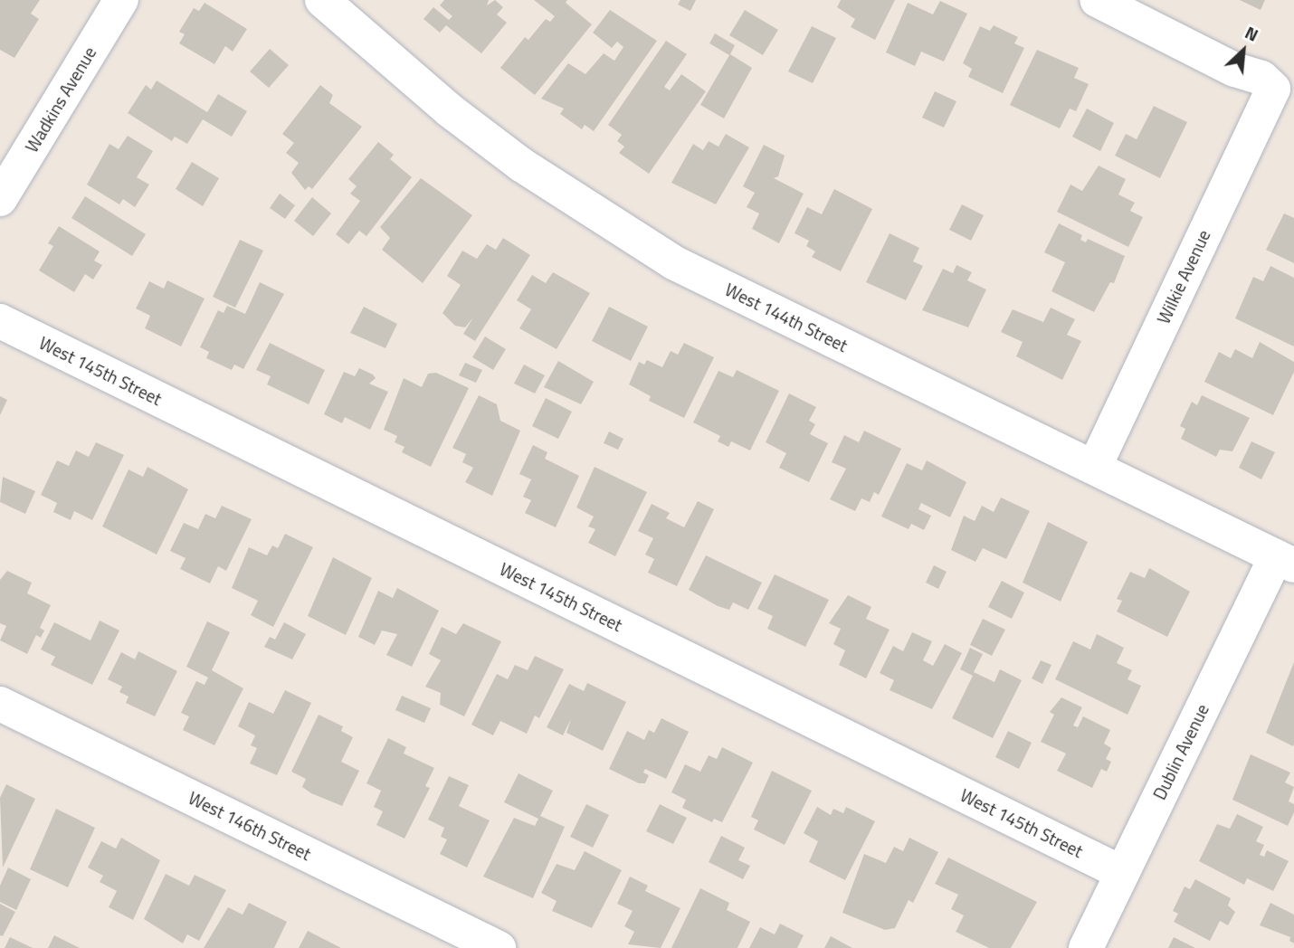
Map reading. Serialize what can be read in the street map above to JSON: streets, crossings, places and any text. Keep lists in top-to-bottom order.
{
  "streets": {
    "street": [
      "Wadkins Avenue",
      "Wilkie Avenue",
      "West 144th Street",
      "West 145th Street",
      "Dublin Avenue",
      "West 146th Street"
    ]
  },
  "crossings": [
    ["Wilkie Avenue", "West 144th Street"],
    ["West 144th Street", "Dublin Avenue"],
    ["West 145th Street", "Dublin Avenue"]
  ],
  "north": "top right"
}
